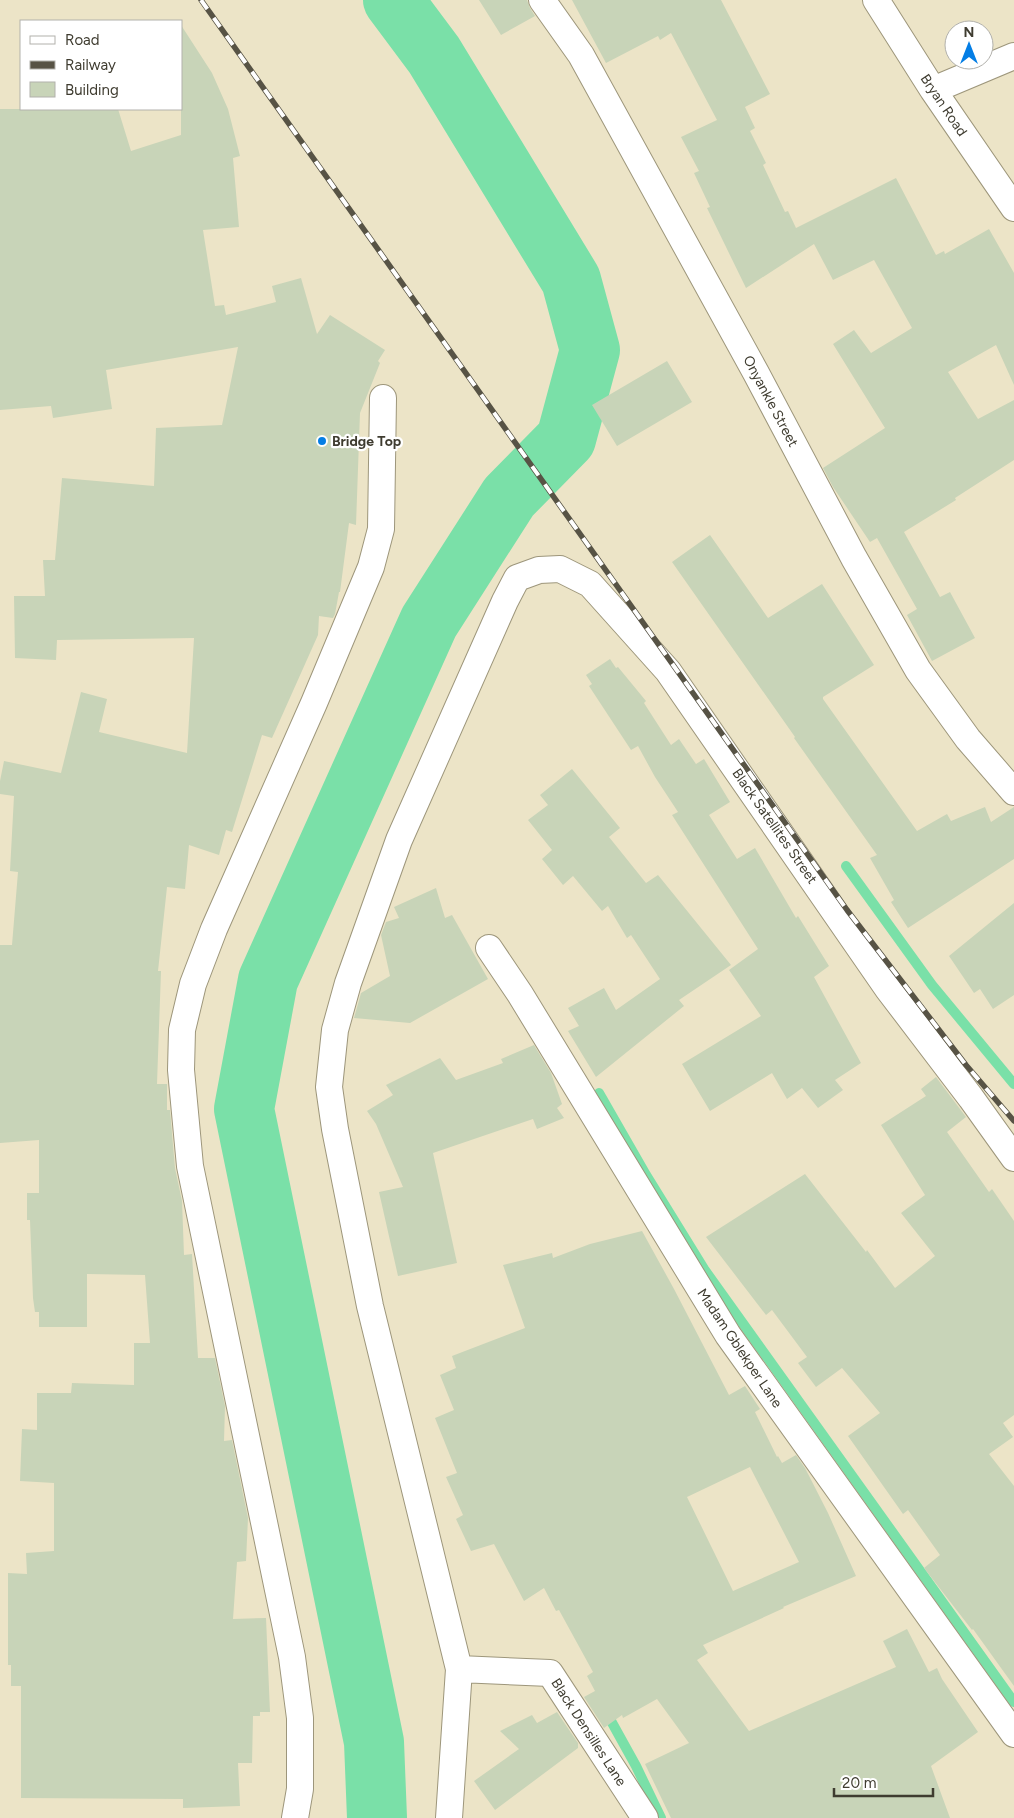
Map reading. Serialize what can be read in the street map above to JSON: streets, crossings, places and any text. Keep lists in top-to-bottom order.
{
  "streets": {
    "street": [
      "Bryan Road",
      "Onyankle Street",
      "Black Satellites Street",
      "Madam Gblekper Lane",
      "Black Densilles Lane"
    ]
  },
  "crossings": [
    ["Black Satellites Street", "Black Densilles Lane"]
  ],
  "places": ["Bridge Top"],
  "legend": ["Road", "Railway", "Building"],
  "scale_bar": "20 m",
  "north": "top"
}
